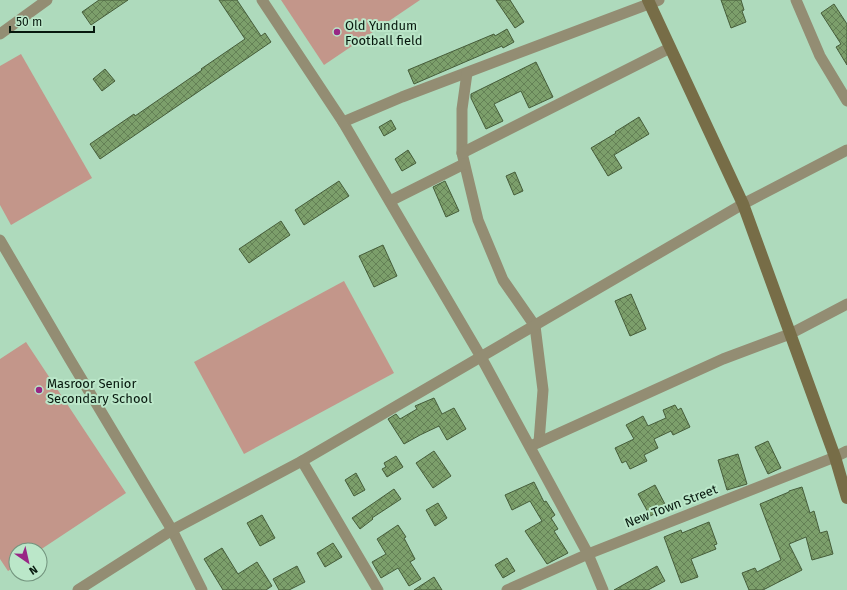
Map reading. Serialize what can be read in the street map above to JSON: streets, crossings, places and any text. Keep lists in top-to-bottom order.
{
  "streets": {
    "street": ["New Town Street"]
  },
  "places": ["Old Yundum Football field", "Masroor Senior Secondary School"],
  "scale_bar": "50 m",
  "north": "bottom right"
}
